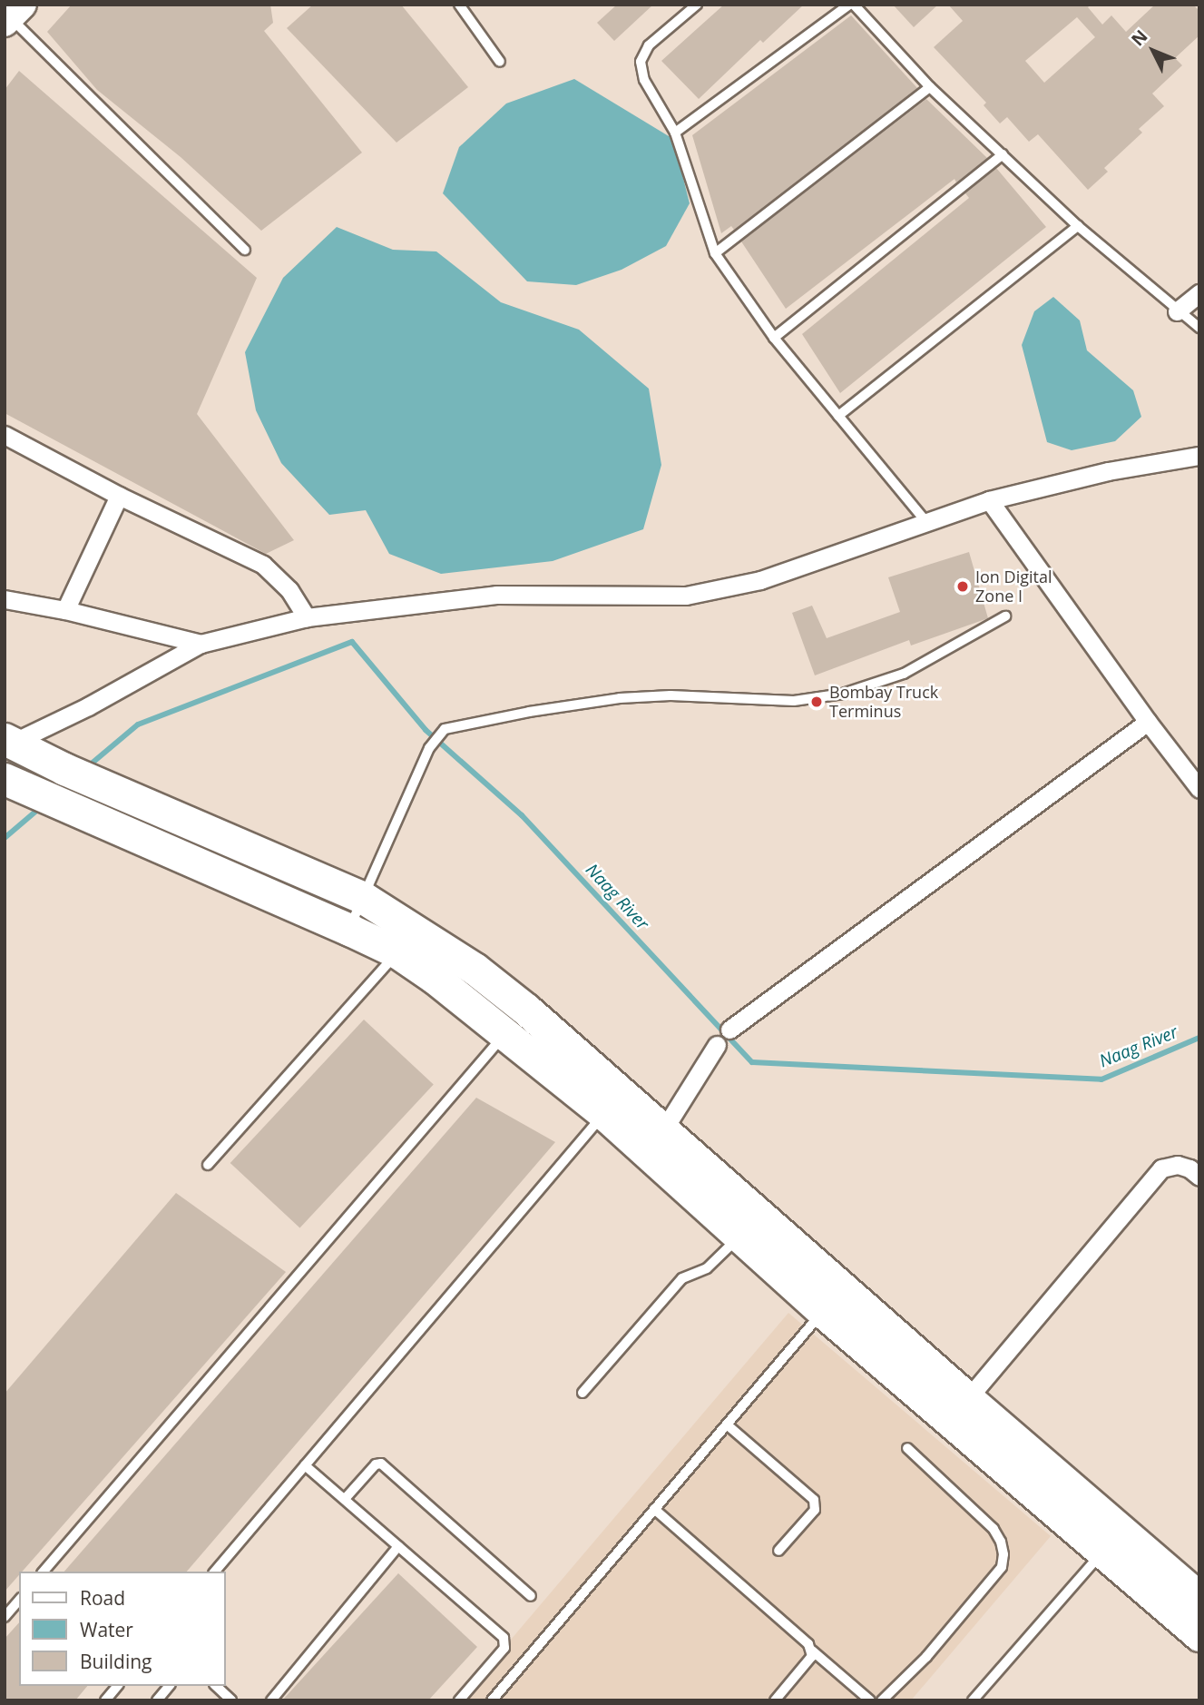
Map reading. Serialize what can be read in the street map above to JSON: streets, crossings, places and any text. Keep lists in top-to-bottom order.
{
  "water": ["Naag River"],
  "places": ["Ion Digital Zone I", "Bombay Truck Terminus"],
  "legend": ["Road", "Water", "Building"],
  "north": "top left"
}
